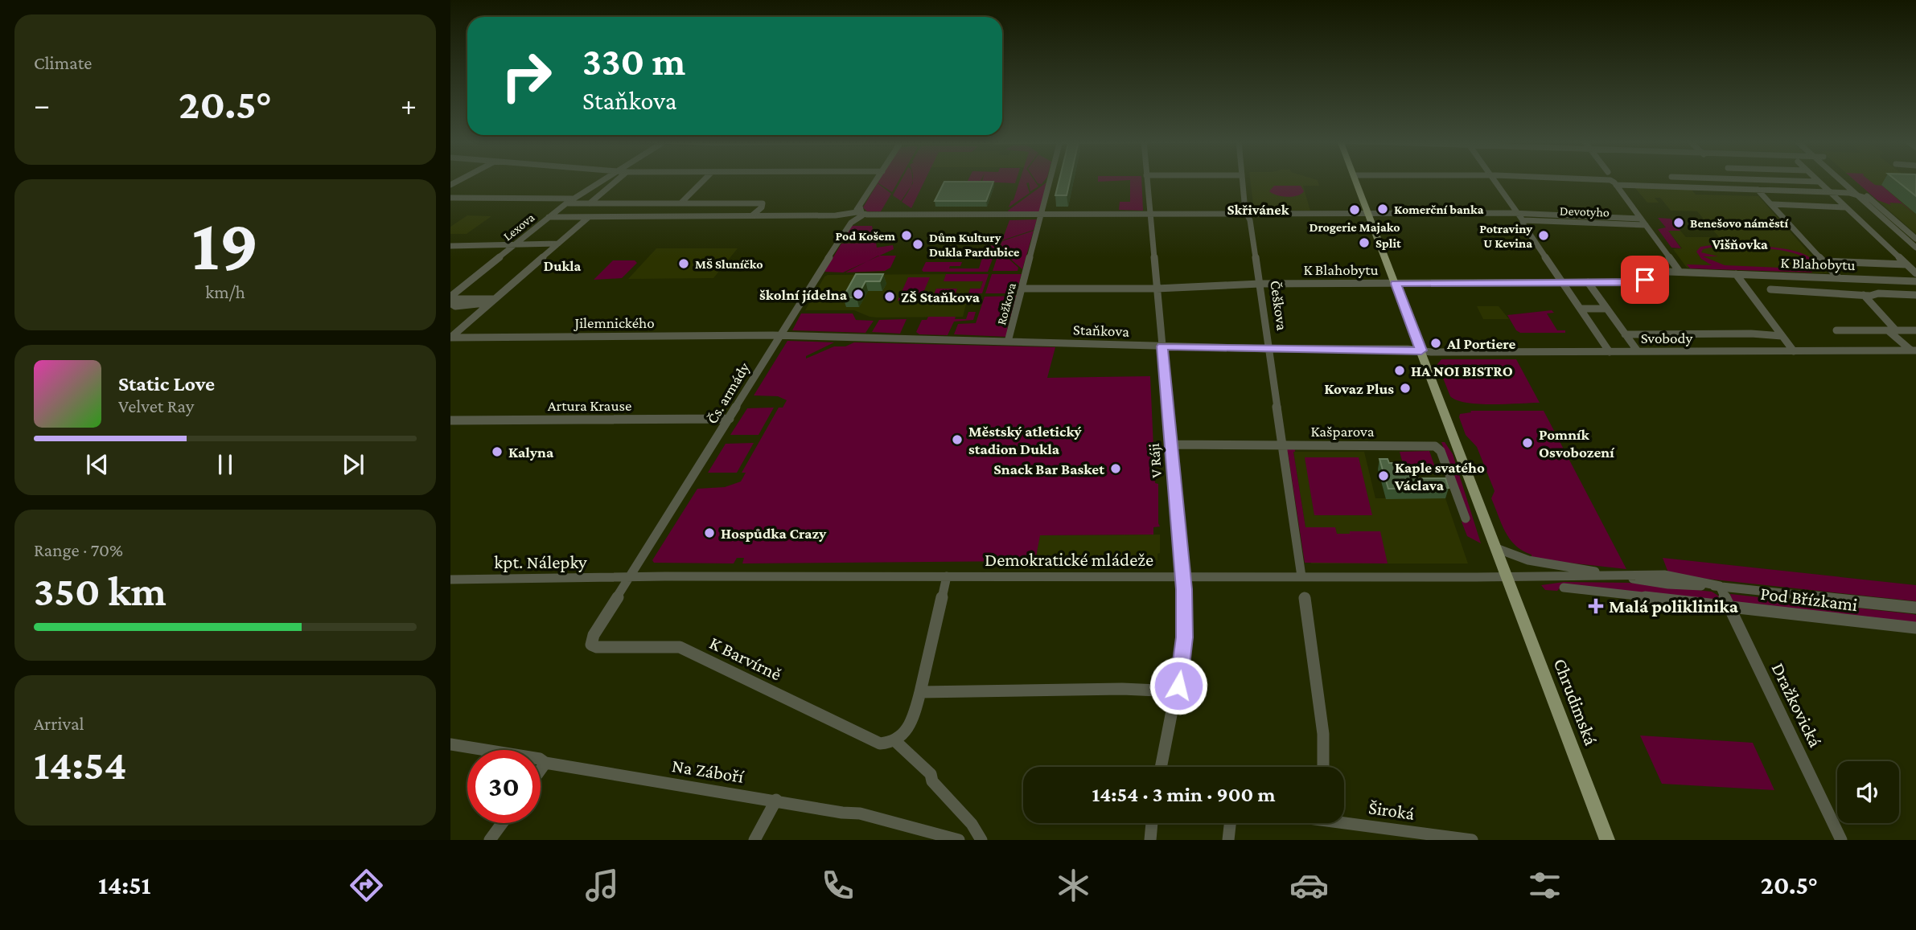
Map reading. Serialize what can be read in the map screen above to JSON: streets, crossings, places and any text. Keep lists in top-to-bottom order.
{
  "streets": {
    "main road": ["Chrudimská"],
    "street": [
      "Devotyho",
      "Lexova",
      "K Blahobytu",
      "Rožkova",
      "Češkova",
      "Jilemnického",
      "Staňkova",
      "Svobody",
      "Čs. armády",
      "Artura Krause",
      "Kašparova",
      "V Ráji",
      "Demokratické mládeže",
      "kpt. Nálepky",
      "Pod Břízkami",
      "K Barvírně",
      "Dražkovická",
      "Na Záboří",
      "Široká"
    ]
  },
  "crossings": [
    ["Devotyho", "Lexova"],
    ["Devotyho", "Rožkova"],
    ["Devotyho", "Češkova"],
    ["Devotyho", "Čs. armády"],
    ["Devotyho", "V Ráji"],
    ["K Blahobytu", "Rožkova"],
    ["K Blahobytu", "Češkova"],
    ["K Blahobytu", "Svobody"],
    ["K Blahobytu", "V Ráji"],
    ["Rožkova", "Staňkova"],
    ["Češkova", "Staňkova"],
    ["Češkova", "Kašparova"],
    ["Češkova", "Demokratické mládeže"],
    ["Jilemnického", "Staňkova"],
    ["Jilemnického", "Čs. armády"],
    ["Staňkova", "Svobody"],
    ["Staňkova", "Čs. armády"],
    ["Staňkova", "V Ráji"],
    ["Čs. armády", "Artura Krause"],
    ["Čs. armády", "Demokratické mládeže"],
    ["Čs. armády", "kpt. Nálepky"],
    ["Čs. armády", "K Barvírně"],
    ["Kašparova", "V Ráji"],
    ["V Ráji", "Demokratické mládeže"],
    ["Demokratické mládeže", "kpt. Nálepky"],
    ["Demokratické mládeže", "Pod Břízkami"],
    ["Demokratické mládeže", "K Barvírně"],
    ["Demokratické mládeže", "Chrudimská"],
    ["kpt. Nálepky", "K Barvírně"],
    ["Pod Břízkami", "Chrudimská"],
    ["Pod Břízkami", "Dražkovická"]
  ],
  "districts": ["Skřivánek", "Višňovka", "Dukla"],
  "places": {
    "other": [
      "Komerční banka",
      "Drogerie Majako",
      "Benešovo náměstí",
      "Pod Košem",
      "Potraviny U Kevina",
      "Split",
      "Dům Kultury Dukla Pardubice",
      "MŠ Sluníčko",
      "školní jídelna",
      "ZŠ Staňkova",
      "Al Portiere",
      "HA NOI BISTRO",
      "Kovaz Plus",
      "Městský atletický stadion Dukla",
      "Pomník Osvobození",
      "Kalyna",
      "Snack Bar Basket",
      "Kaple svatého Václava",
      "Hospůdka Crazy"
    ],
    "health": ["Malá poliklinika"]
  },
  "page": {
    "tile": [
      "Climate",
      ["19", "km/h"],
      ["Range · 70%", "350 km"],
      ["Arrival", "14:54"]
    ],
    "turn": ["330 m", "Staňkova"],
    "heat": ["−", "20.5°", "+"],
    "song": ["Static Love", "Velvet Ray"],
    "limit": "30",
    "trip": "14:54 · 3 min · 900 m",
    "tabs": ["14:51", "20.5°"]
  }
}
